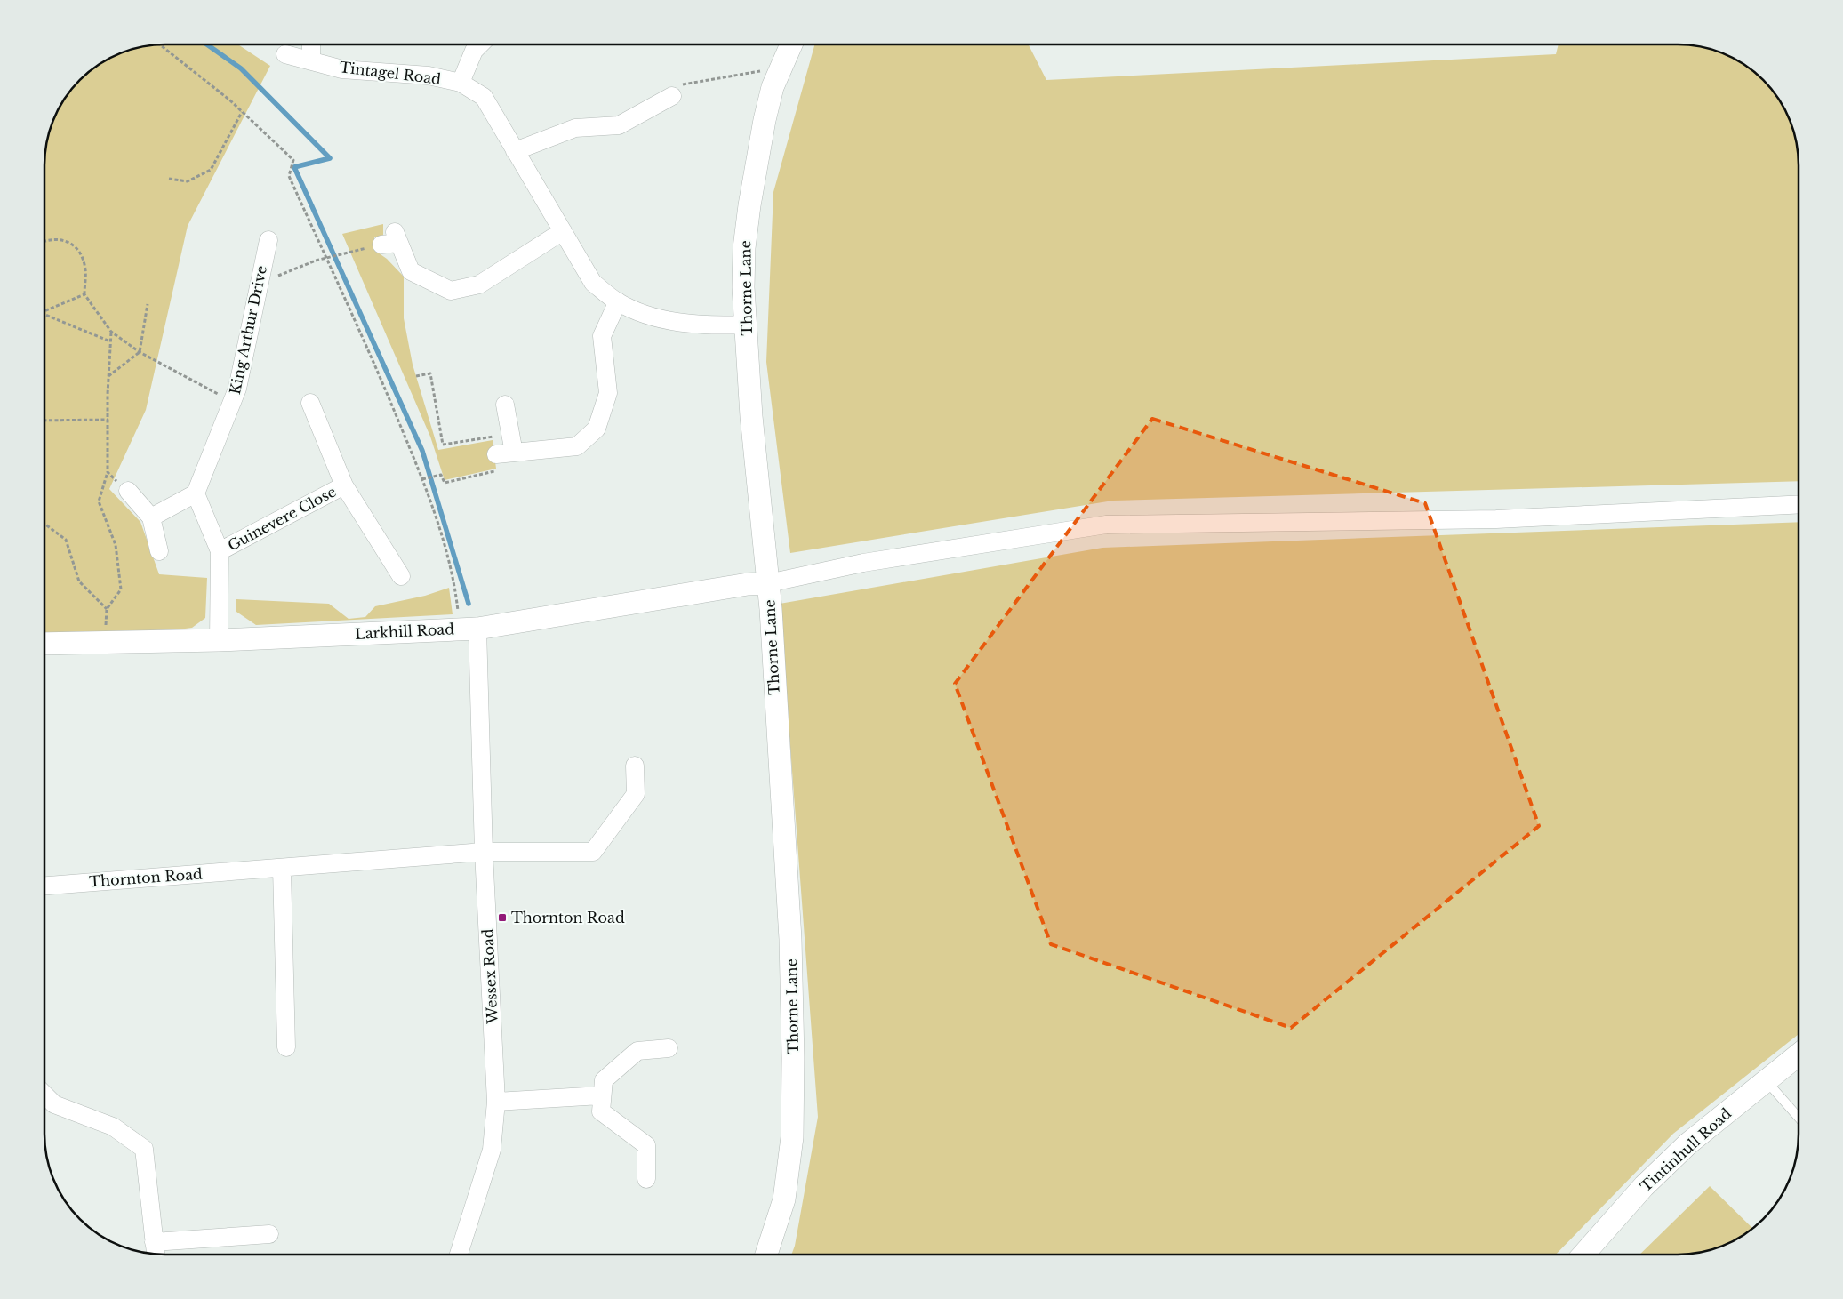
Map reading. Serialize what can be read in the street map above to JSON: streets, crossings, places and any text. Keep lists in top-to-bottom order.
{
  "streets": {
    "street": [
      "Tintagel Road",
      "Thorne Lane",
      "King Arthur Drive",
      "Guinevere Close",
      "Larkhill Road",
      "Thornton Road",
      "Wessex Road",
      "Tintinhull Road"
    ]
  },
  "crossings": [
    ["Tintagel Road", "Thorne Lane"],
    ["Thorne Lane", "Larkhill Road"],
    ["Larkhill Road", "Wessex Road"],
    ["Thornton Road", "Wessex Road"]
  ],
  "places": {
    "transit": ["Thornton Road"]
  }
}
